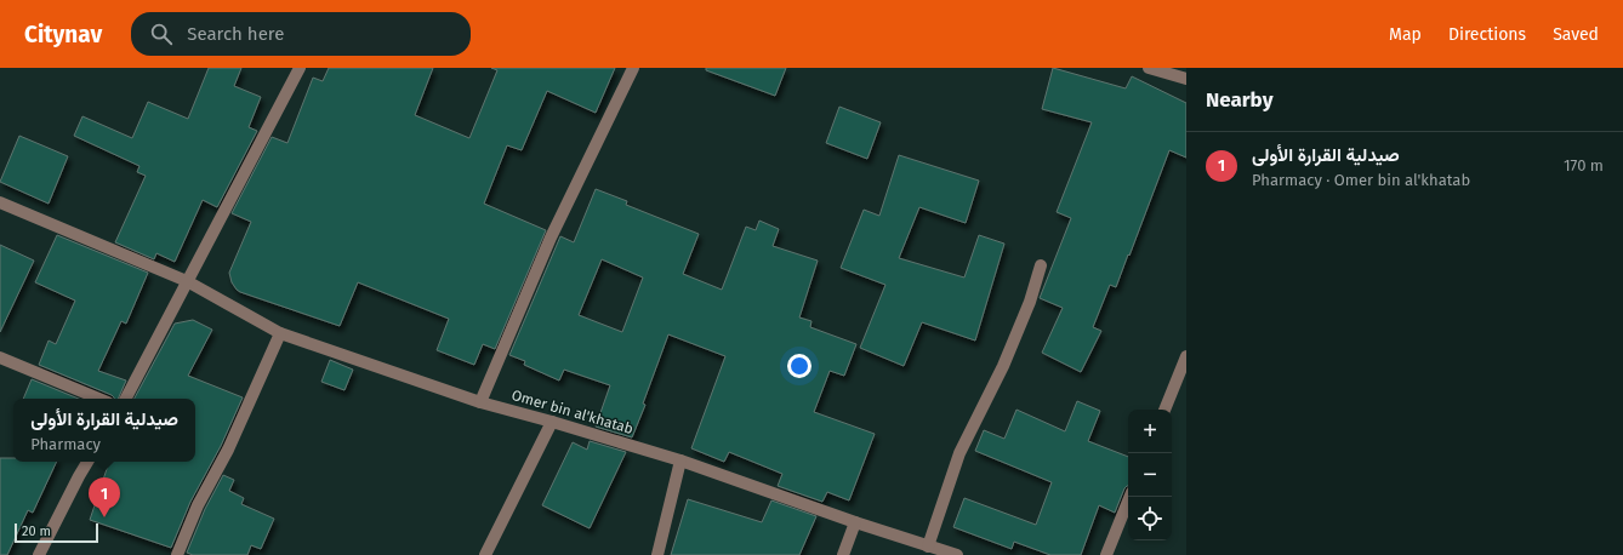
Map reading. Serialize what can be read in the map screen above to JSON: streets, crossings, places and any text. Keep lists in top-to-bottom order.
{
  "streets": {
    "street": ["Omer bin al'khatab"]
  },
  "scale_bar": "20 m",
  "page": {
    "header": "Citynav",
    "search": "Search here",
    "nav": ["Map", "Directions", "Saved"],
    "heading": "Nearby",
    "list": [
      {
        "mark": "1",
        "name": "صيدلية القرارة الأولى",
        "note": "Pharmacy · Omer bin al'khatab",
        "value": "170 m"
      }
    ],
    "popup": ["صيدلية القرارة الأولى", "Pharmacy"],
    "map_buttons": ["+", "−"],
    "pins": "1",
    "scale": "20 m"
  }
}
